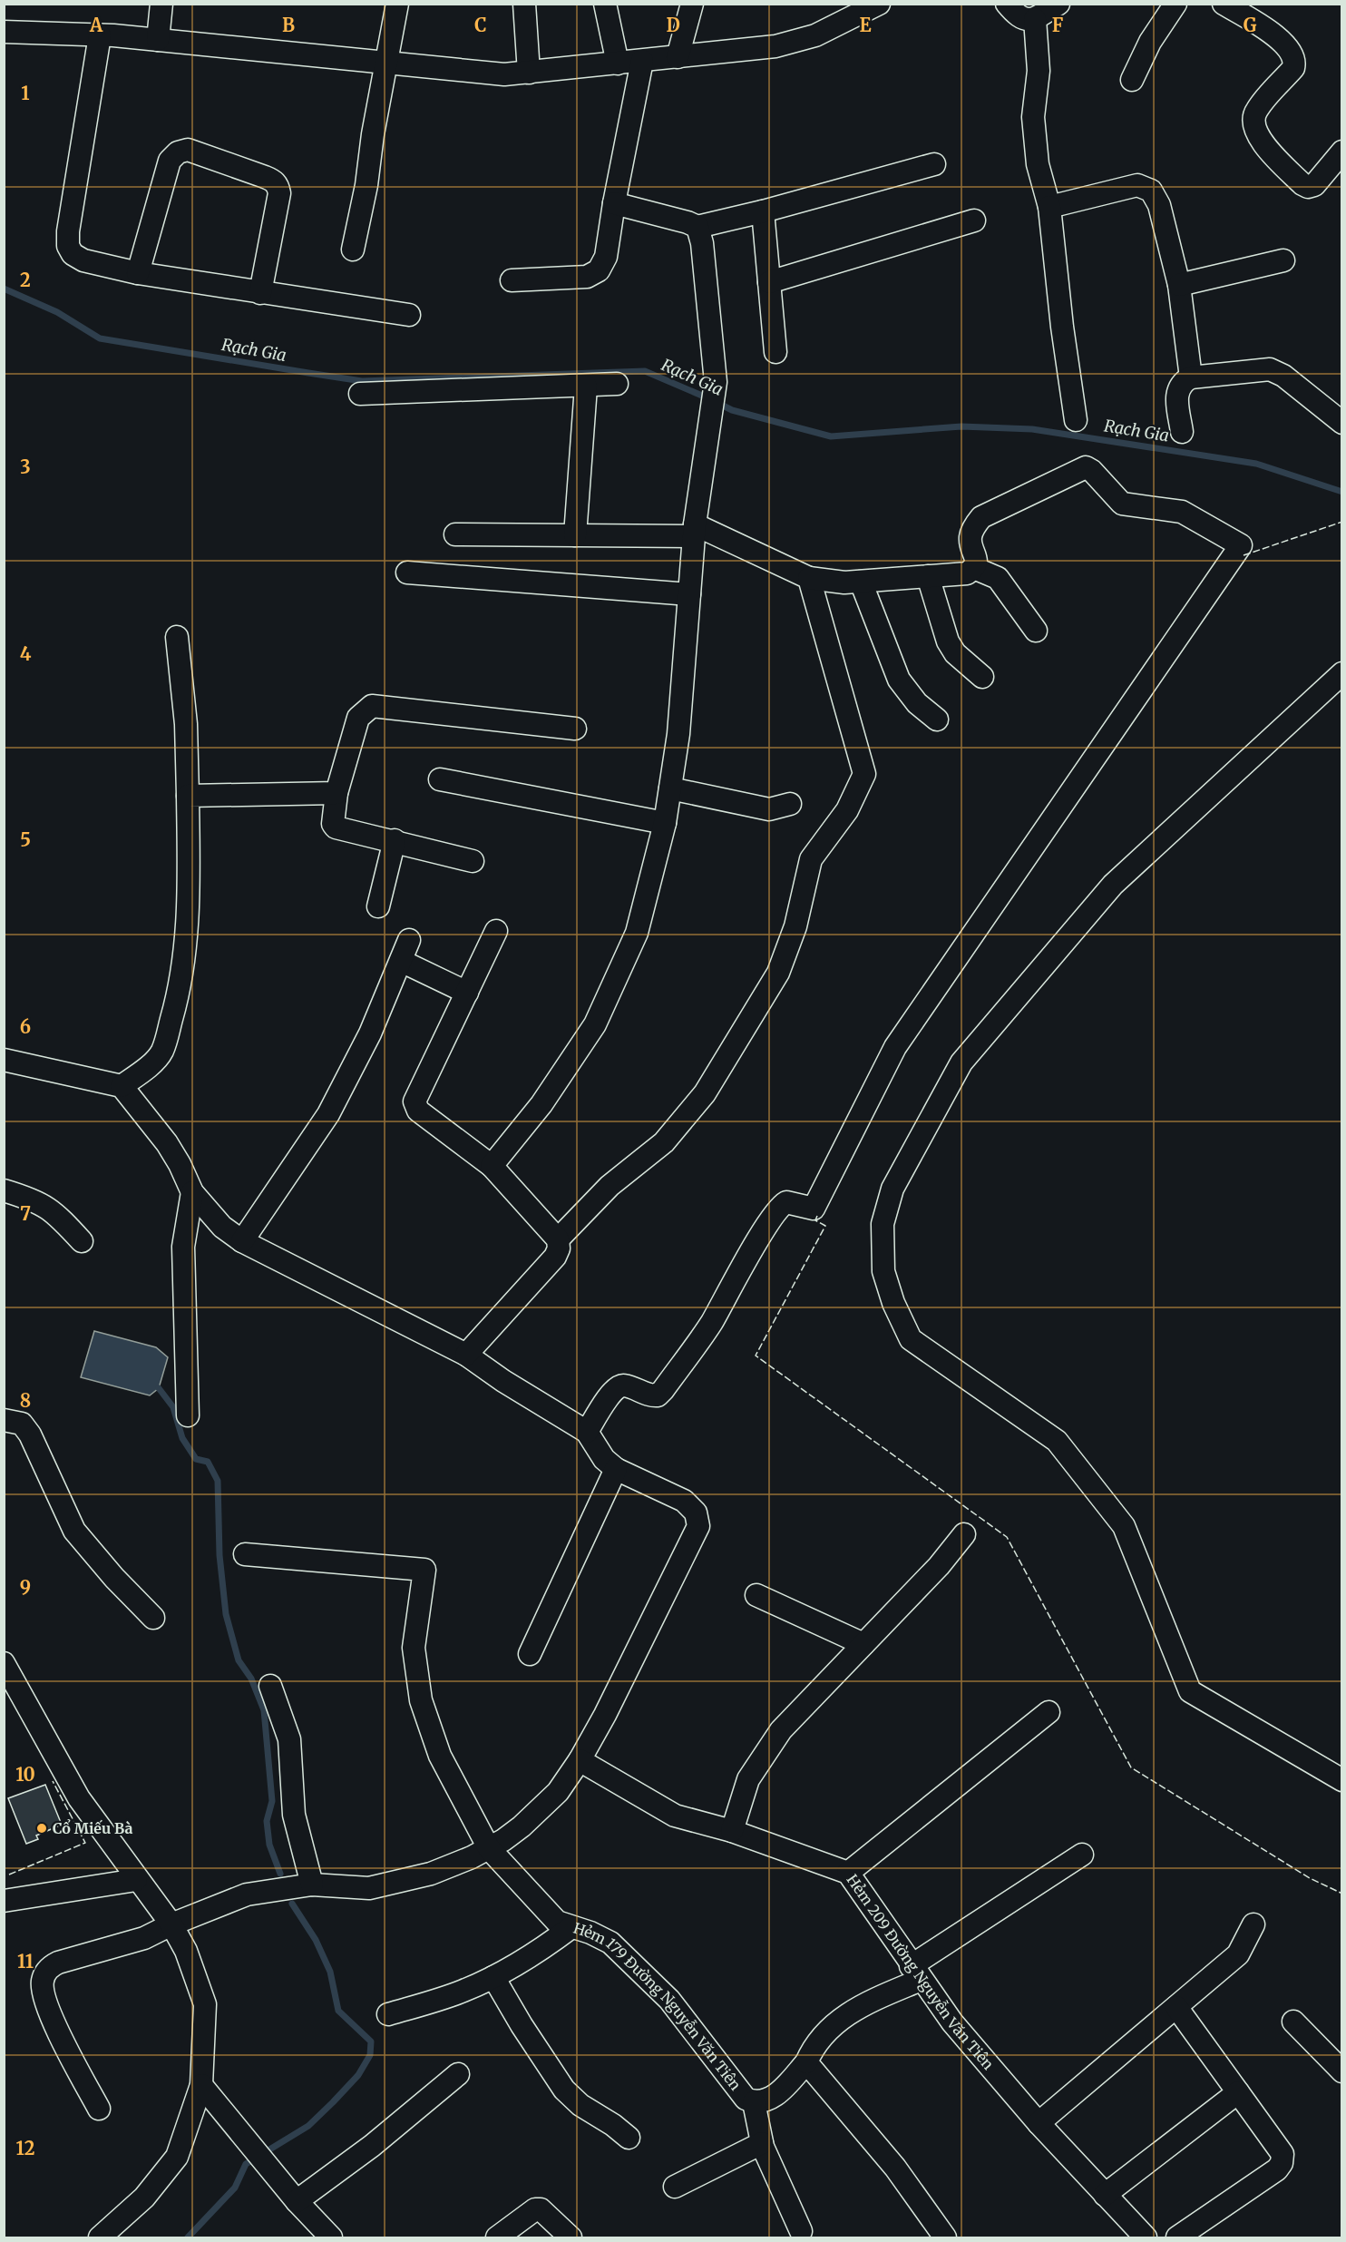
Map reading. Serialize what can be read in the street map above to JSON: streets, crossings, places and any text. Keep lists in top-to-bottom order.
{
  "streets": {
    "street": ["Hẻm 209 Đường Nguyễn Văn Tiên", "Hẻm 179 Đường Nguyễn Văn Tiên"]
  },
  "crossings": [
    ["Hẻm 209 Đường Nguyễn Văn Tiên", "Hẻm 179 Đường Nguyễn Văn Tiên"]
  ],
  "water": ["Rạch Gia"],
  "places": ["Cổ Miếu Bà"],
  "grid": {
    "columns": [
      "A",
      "B",
      "C",
      "D",
      "E",
      "F",
      "G"
    ],
    "rows": [
      "1",
      "2",
      "3",
      "4",
      "5",
      "6",
      "7",
      "8",
      "9",
      "10",
      "11",
      "12"
    ]
  }
}
